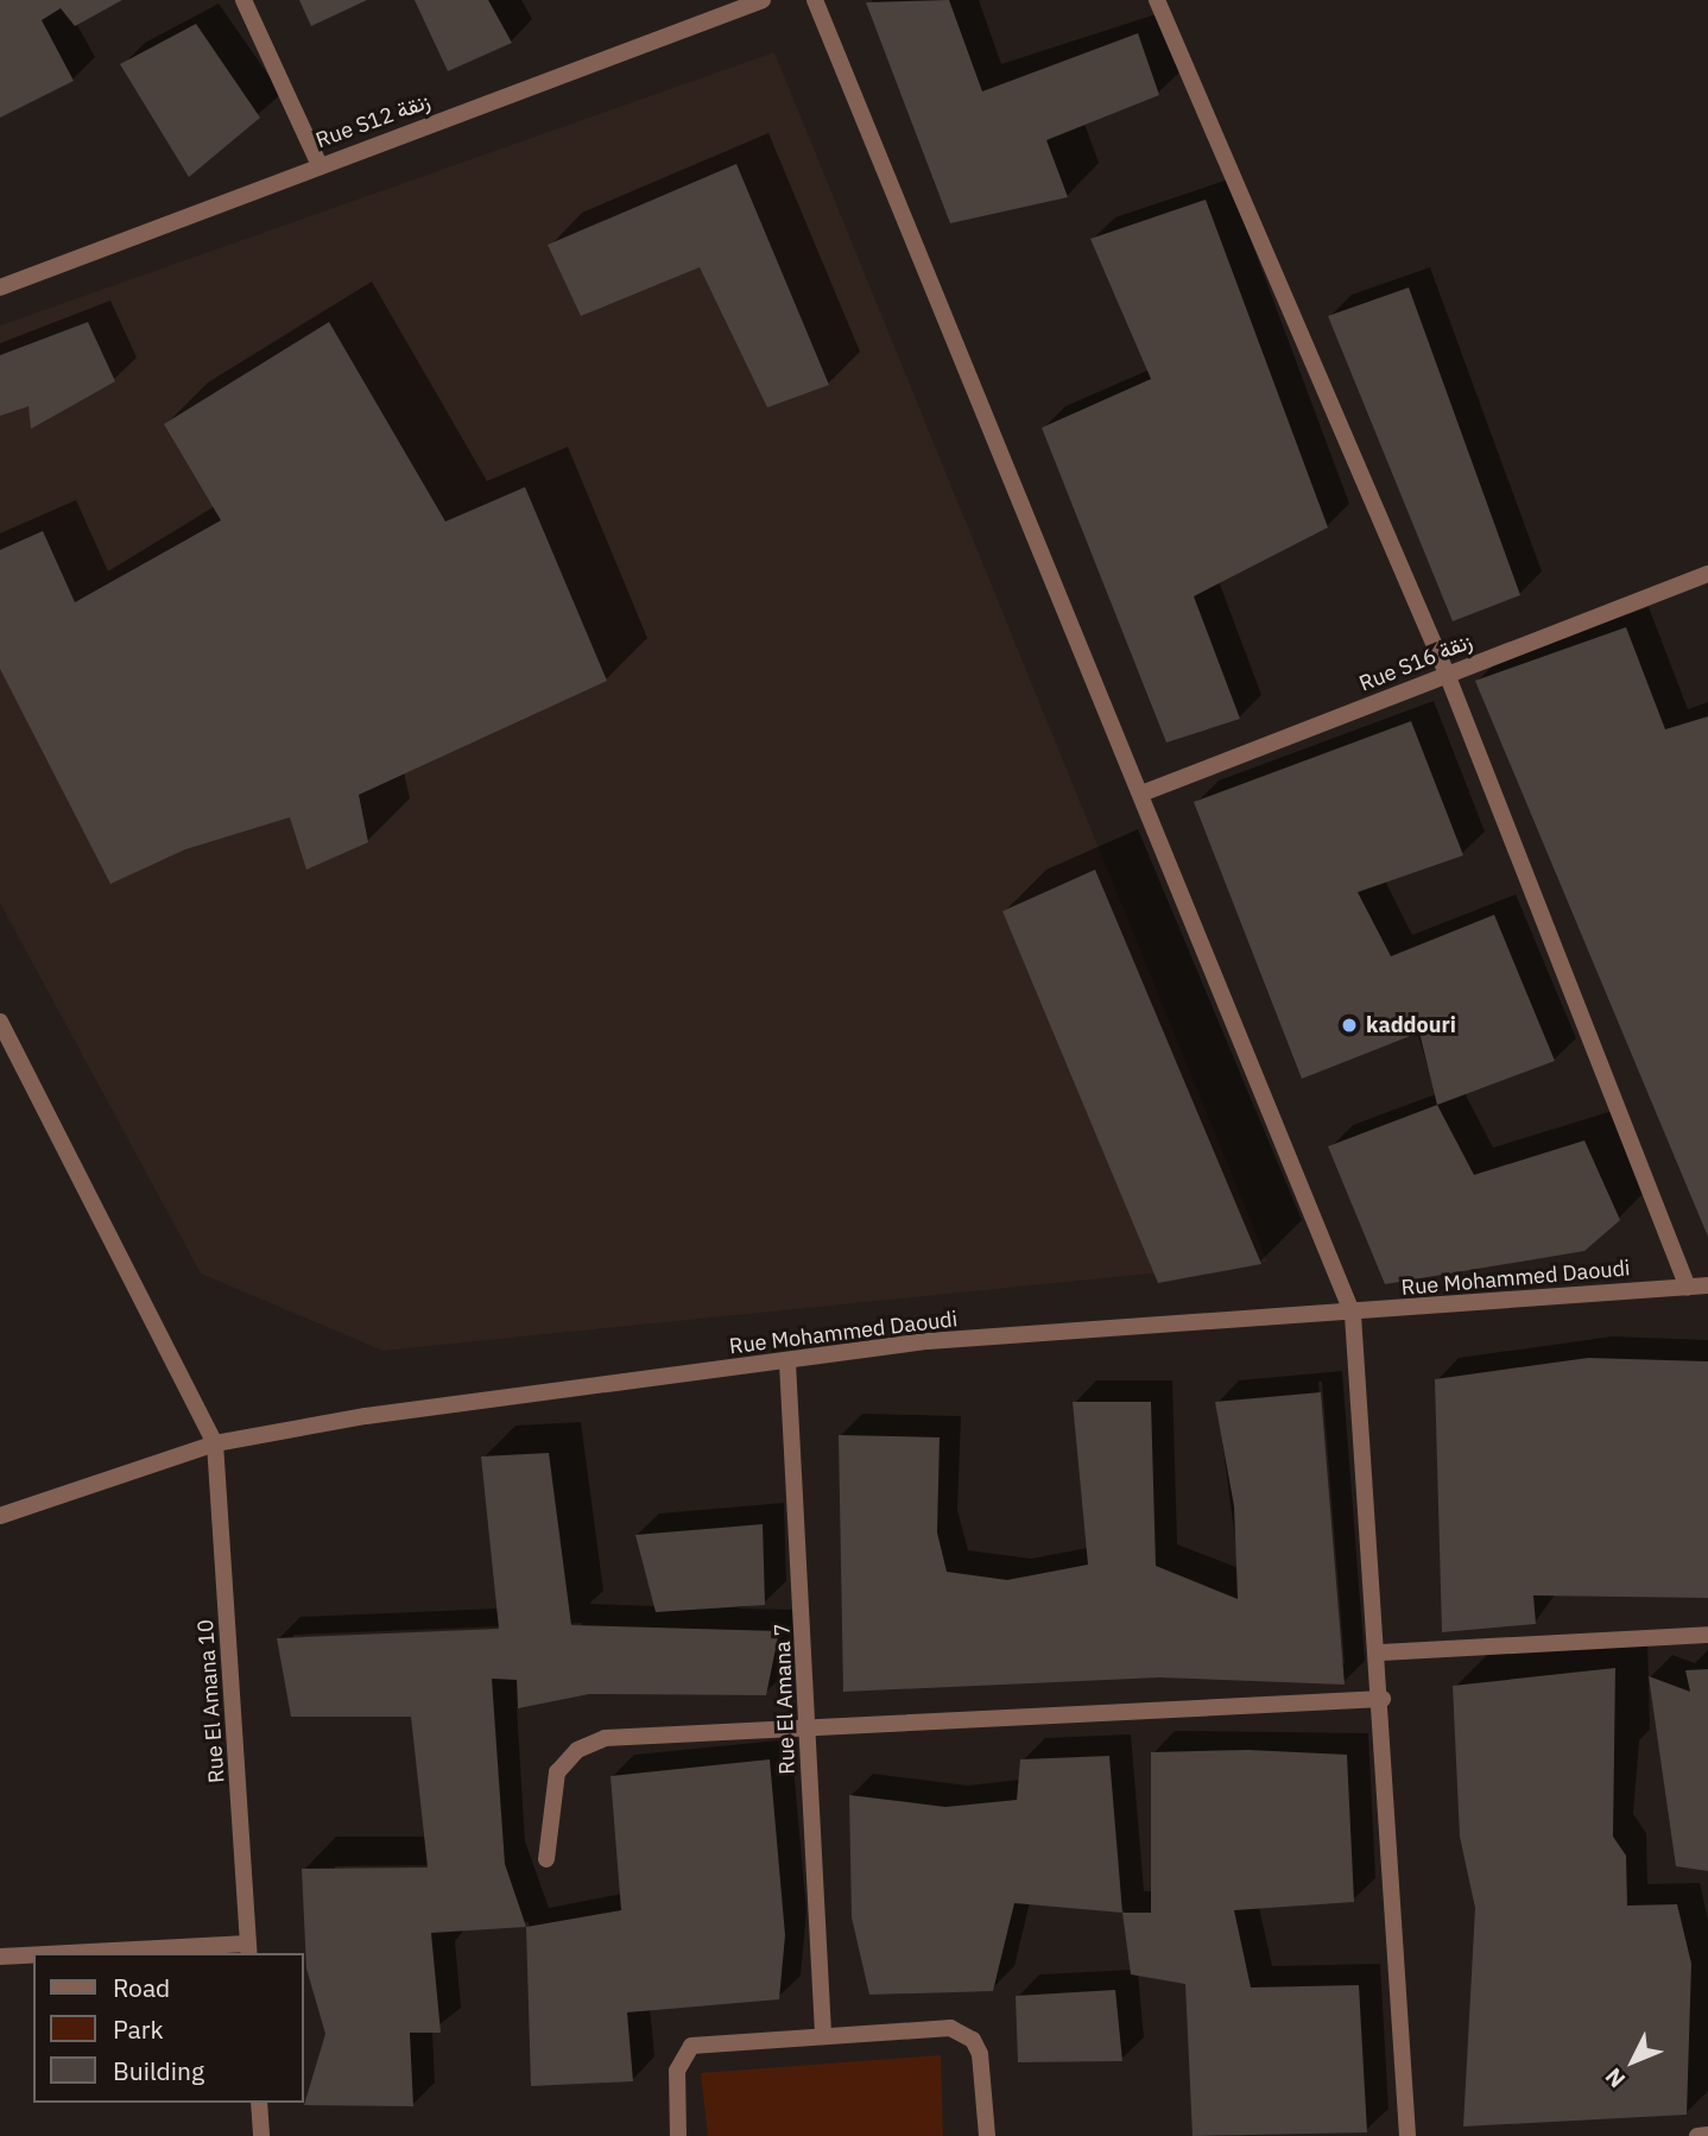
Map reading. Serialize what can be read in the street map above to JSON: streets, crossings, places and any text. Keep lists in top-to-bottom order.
{
  "streets": {
    "street": [
      "Rue S12 زنقة",
      "Rue S16 زنقة",
      "Rue Mohammed Daoudi",
      "Rue El Amana 7",
      "Rue El Amana 10"
    ]
  },
  "crossings": [
    ["Rue Mohammed Daoudi", "Rue El Amana 7"],
    ["Rue Mohammed Daoudi", "Rue El Amana 10"]
  ],
  "places": ["kaddouri"],
  "legend": ["Road", "Park", "Building"],
  "north": "bottom left"
}
